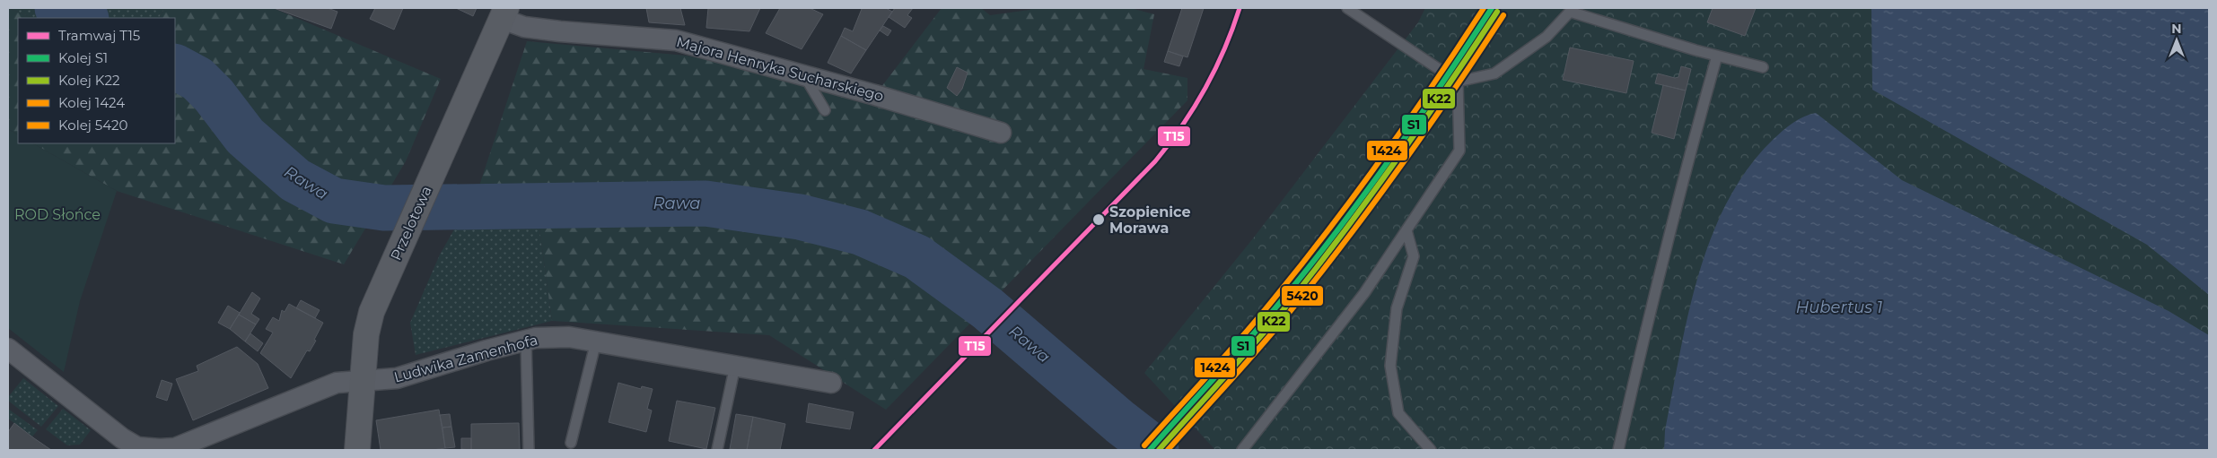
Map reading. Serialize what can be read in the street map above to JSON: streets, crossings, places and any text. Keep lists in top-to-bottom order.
{
  "streets": {
    "street": ["Majora Henryka Sucharskiego", "Przelotowa", "Ludwika Zamenhofa"]
  },
  "crossings": [
    ["Majora Henryka Sucharskiego", "Przelotowa"],
    ["Przelotowa", "Ludwika Zamenhofa"]
  ],
  "water": ["Rawa", "Hubertus 1"],
  "parks": ["ROD Słońce"],
  "places": ["Szopienice Morawa"],
  "lines": [
    "tram line T15",
    "rail line S1",
    "rail line 1424",
    "rail line K22",
    "rail line 5420"
  ],
  "legend": [
    "Tramwaj T15",
    "Kolej S1",
    "Kolej K22",
    "Kolej 1424",
    "Kolej 5420"
  ],
  "north": "top"
}
